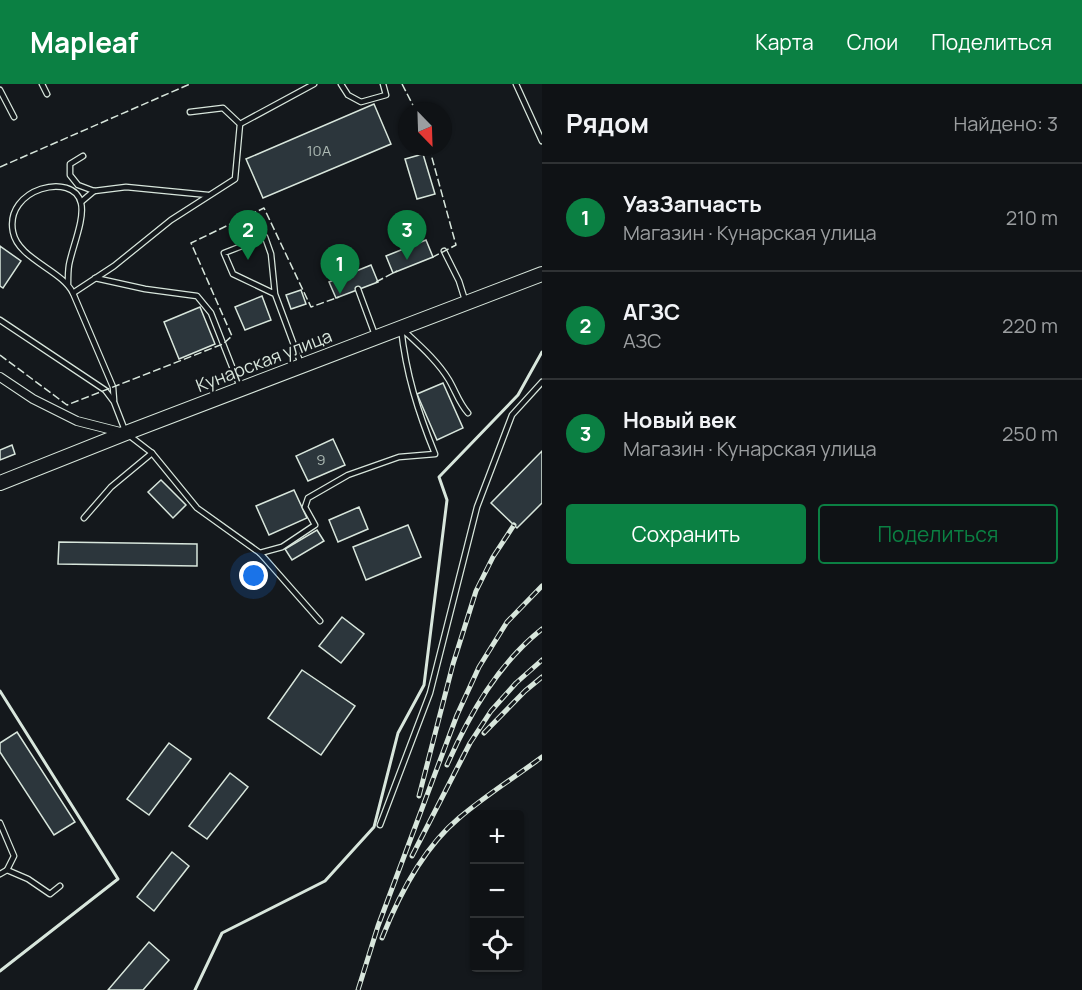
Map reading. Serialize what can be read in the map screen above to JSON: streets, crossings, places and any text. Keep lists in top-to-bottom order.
{
  "streets": {
    "main road": ["Кунарская улица"]
  },
  "house_numbers": ["10А", "9"],
  "north": "bottom right",
  "page": {
    "header": "Mapleaf",
    "nav": ["Карта", "Слои", "Поделиться"],
    "heading": ["Рядом", "Найдено: 3"],
    "list": [
      {
        "mark": "1",
        "name": "УазЗапчасть",
        "note": "Магазин · Кунарская улица",
        "value": "210 m"
      },
      {
        "mark": "2",
        "name": "АГЗС",
        "note": "АЗС",
        "value": "220 m"
      },
      {
        "mark": "3",
        "name": "Новый век",
        "note": "Магазин · Кунарская улица",
        "value": "250 m"
      }
    ],
    "pins": ["2", "3", "1"],
    "buttons": ["Сохранить", "Поделиться"],
    "map_buttons": ["+", "−"]
  }
}
